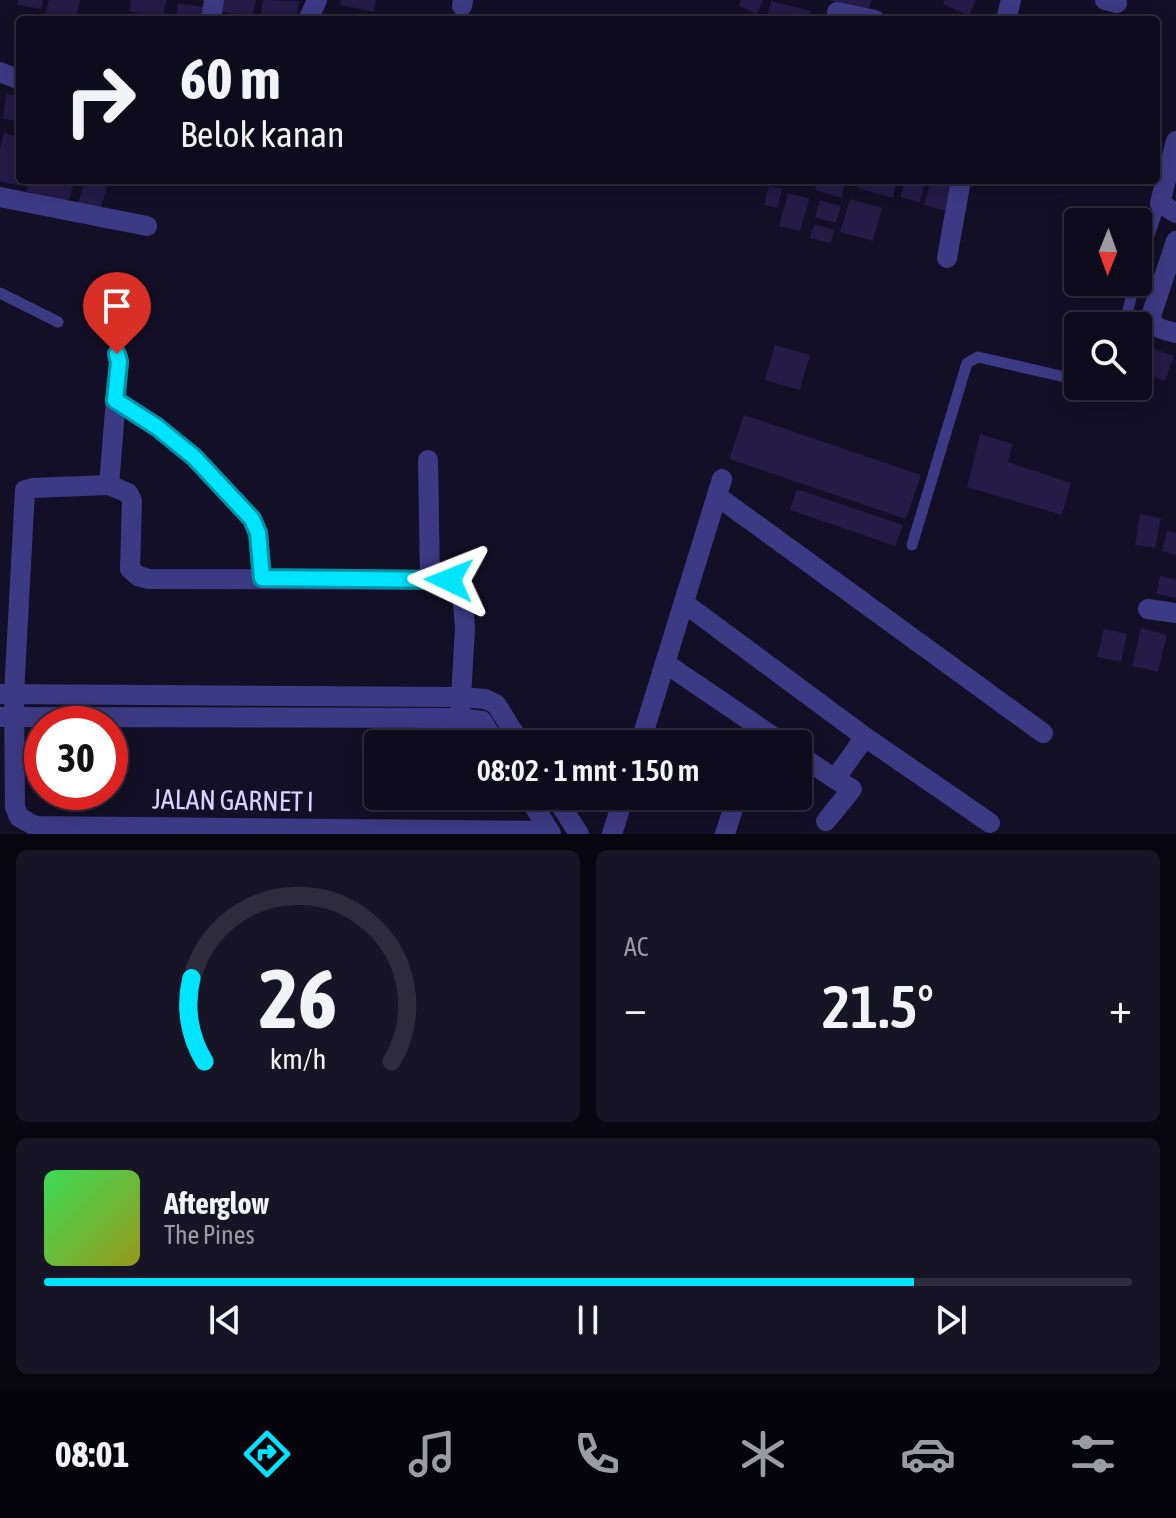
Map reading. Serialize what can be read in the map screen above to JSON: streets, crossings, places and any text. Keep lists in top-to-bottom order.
{
  "streets": {
    "street": ["JALAN GARNET I"]
  },
  "north": "bottom",
  "page": {
    "turn": ["60 m", "Belok kanan"],
    "limit": "30",
    "trip": "08:02 · 1 mnt · 150 m",
    "tile": "AC",
    "heat": ["−", "21.5°", "+"],
    "song": ["Afterglow", "The Pines"],
    "tabs": "08:01",
    "gauge": ["26", "km/h"]
  }
}
